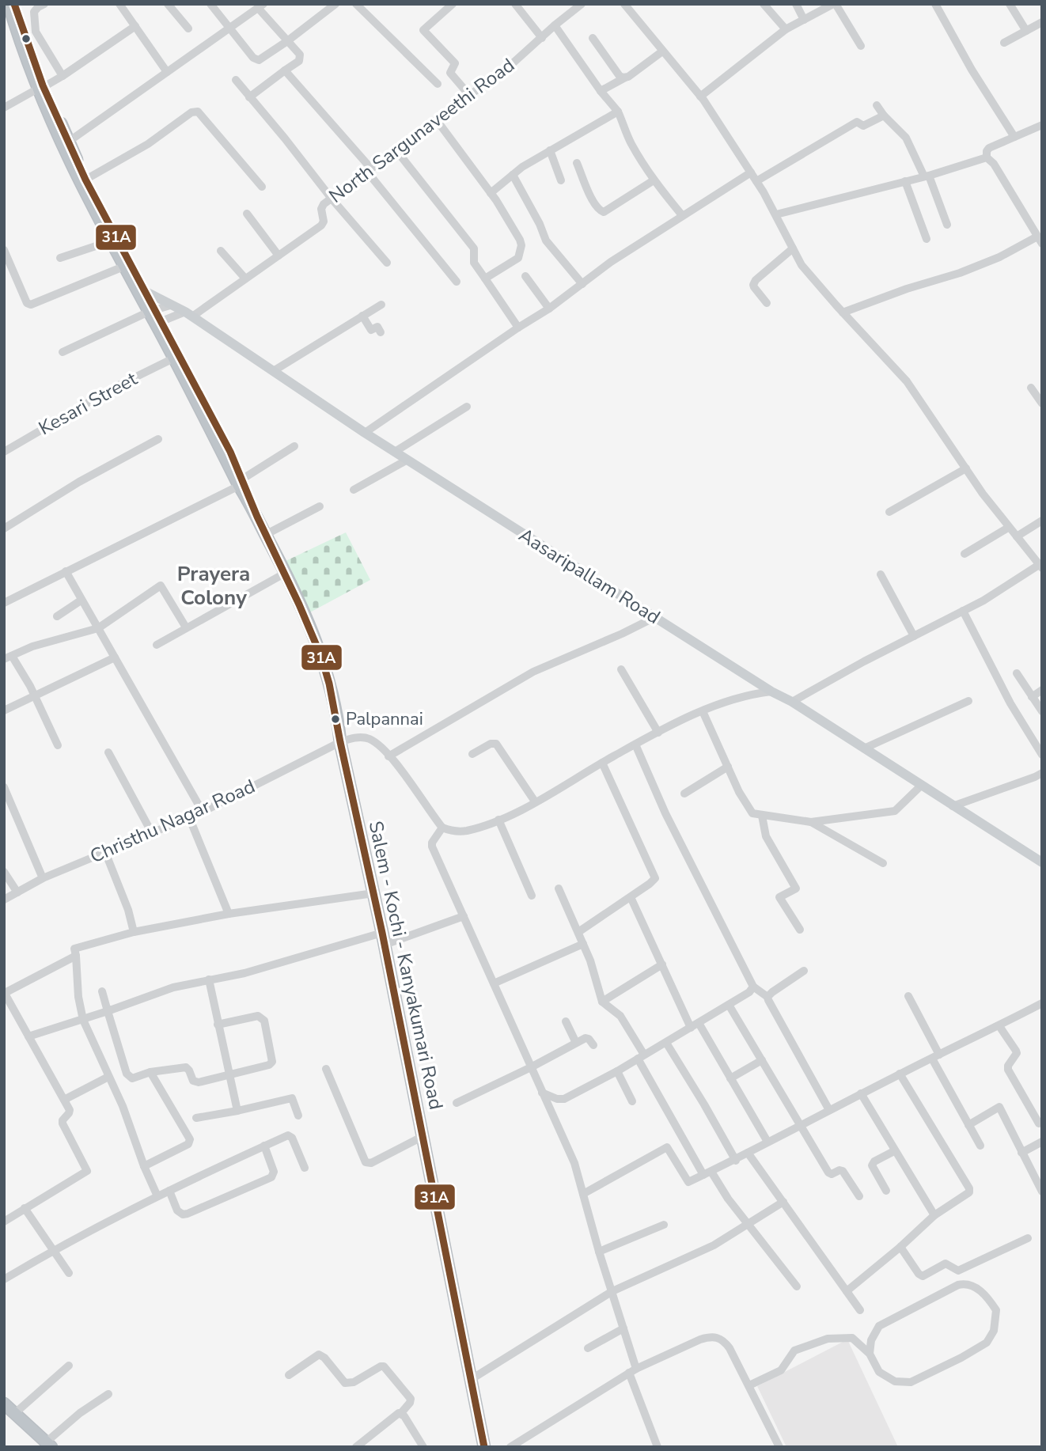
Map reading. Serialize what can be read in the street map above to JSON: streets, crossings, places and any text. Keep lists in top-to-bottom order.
{
  "streets": {
    "highway": ["Salem - Kochi - Kanyakumari Road"],
    "main road": ["Aasaripallam Road"],
    "street": ["North Sargunaveethi Road", "Kesari Street", "Christhu Nagar Road"]
  },
  "crossings": [
    ["North Sargunaveethi Road", "Aasaripallam Road"],
    ["North Sargunaveethi Road", "Salem - Kochi - Kanyakumari Road"],
    ["Kesari Street", "Salem - Kochi - Kanyakumari Road"],
    ["Aasaripallam Road", "Salem - Kochi - Kanyakumari Road"],
    ["Christhu Nagar Road", "Salem - Kochi - Kanyakumari Road"]
  ],
  "districts": ["Prayera Colony"],
  "places": ["Palpannai"],
  "lines": ["transit line 31A"]
}
